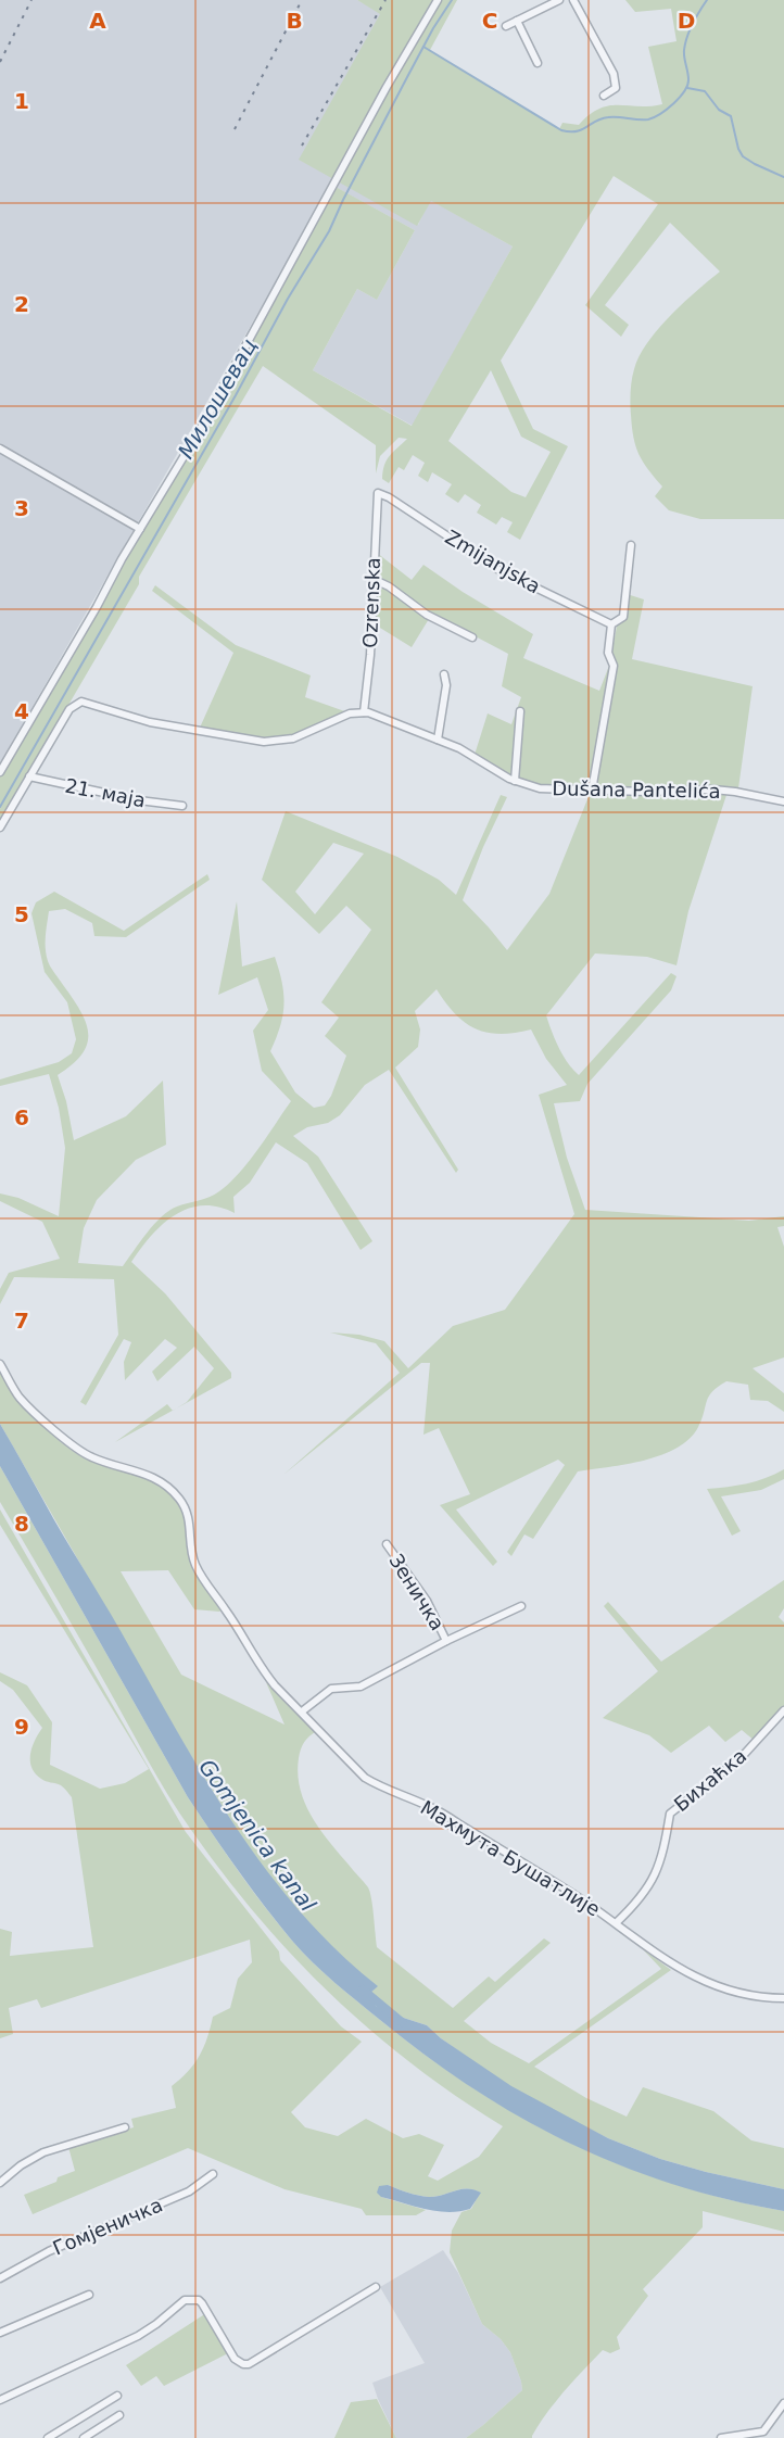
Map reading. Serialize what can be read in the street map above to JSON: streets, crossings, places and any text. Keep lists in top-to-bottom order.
{
  "streets": {
    "street": [
      "Zmijanjska",
      "Ozrenska",
      "Dušana Pantelića",
      "21. маја",
      "Зеничка",
      "Бихаћка",
      "Махмута Бушатлије",
      "Гомјеничка"
    ]
  },
  "crossings": [
    ["Zmijanjska", "Ozrenska"],
    ["Ozrenska", "Dušana Pantelića"],
    ["Зеничка", "Махмута Бушатлије"],
    ["Бихаћка", "Махмута Бушатлије"]
  ],
  "water": ["Милошевац", "Gomjenica kanal"],
  "grid": {
    "columns": [
      "A",
      "B",
      "C",
      "D"
    ],
    "rows": [
      "1",
      "2",
      "3",
      "4",
      "5",
      "6",
      "7",
      "8",
      "9"
    ]
  }
}
